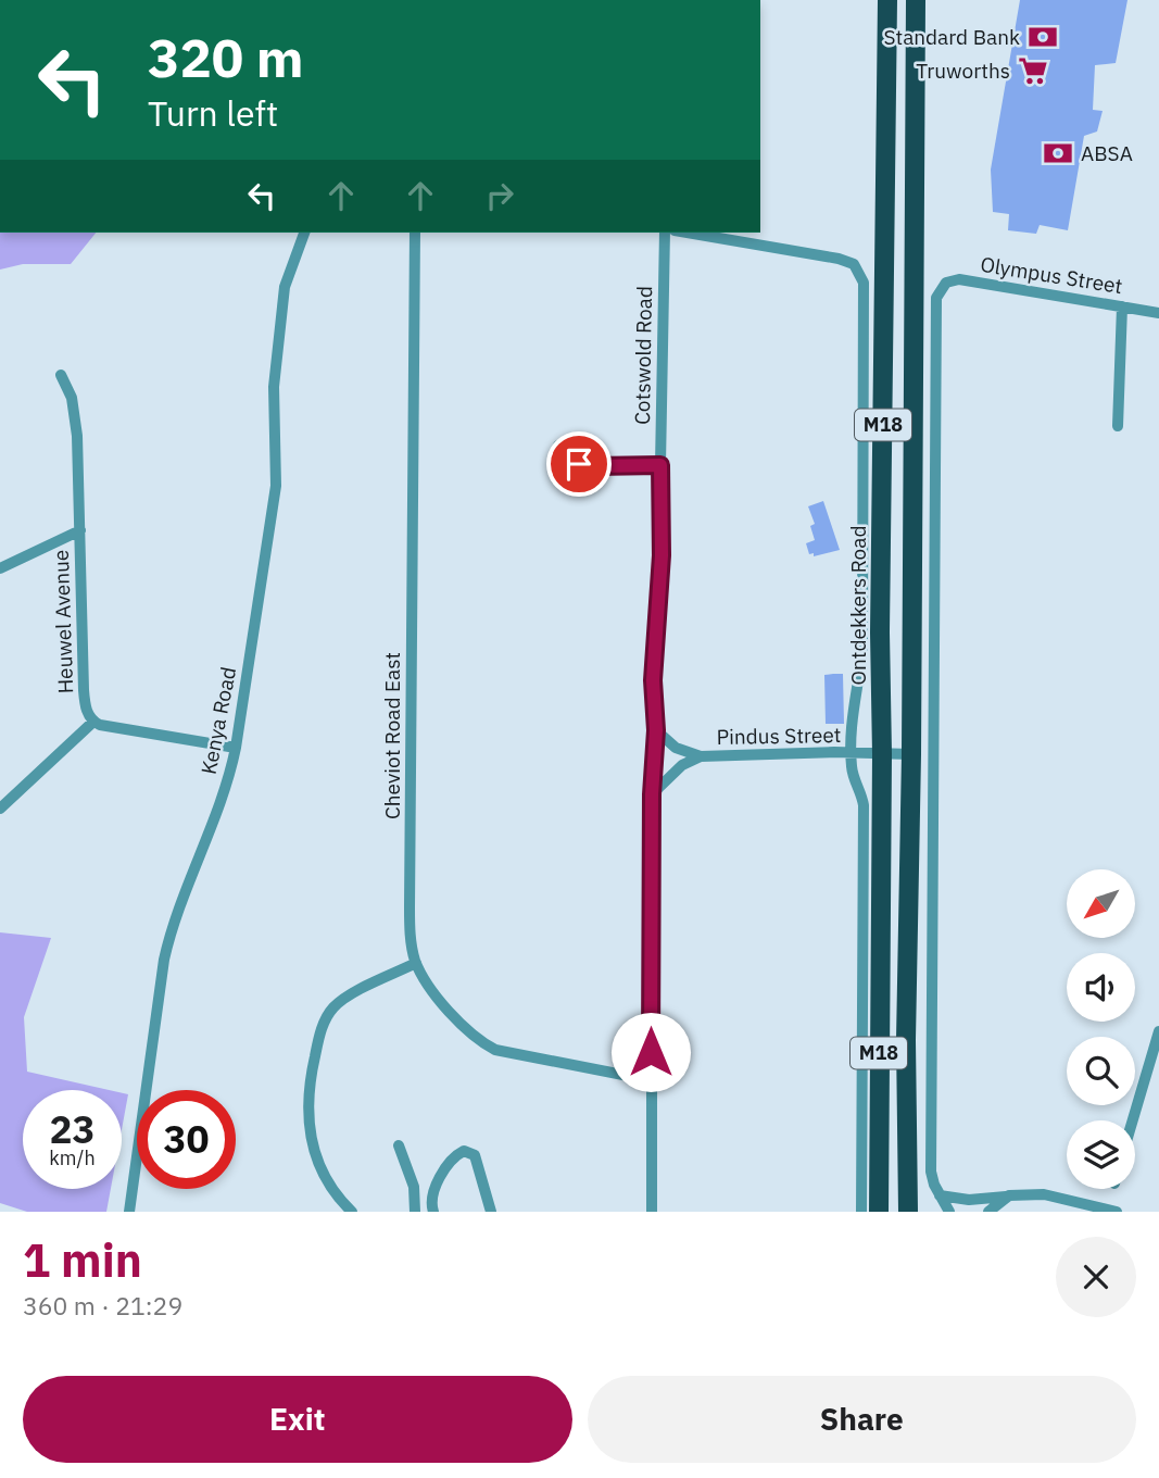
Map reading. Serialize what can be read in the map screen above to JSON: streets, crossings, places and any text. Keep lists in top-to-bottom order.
{
  "streets": {
    "main road": ["M18", "Ontdekkers Road"],
    "street": [
      "Olympus Street",
      "Cotswold Road",
      "Heuwel Avenue",
      "Kenya Road",
      "Cheviot Road East",
      "Pindus Street"
    ]
  },
  "crossings": [
    ["Cotswold Road", "Cheviot Road East"],
    ["Cotswold Road", "Pindus Street"],
    ["M18", "Pindus Street"],
    ["Ontdekkers Road", "Pindus Street"]
  ],
  "places": {
    "bank": ["Standard Bank", "ABSA"],
    "supermarket": ["Truworths"]
  },
  "north": "bottom left",
  "page": {
    "turn": ["320 m", "Turn left"],
    "speed": "23 km/h",
    "limit": "30",
    "heading": ["1 min", "360 m · 21:29"],
    "buttons": ["Exit", "Share"]
  }
}
